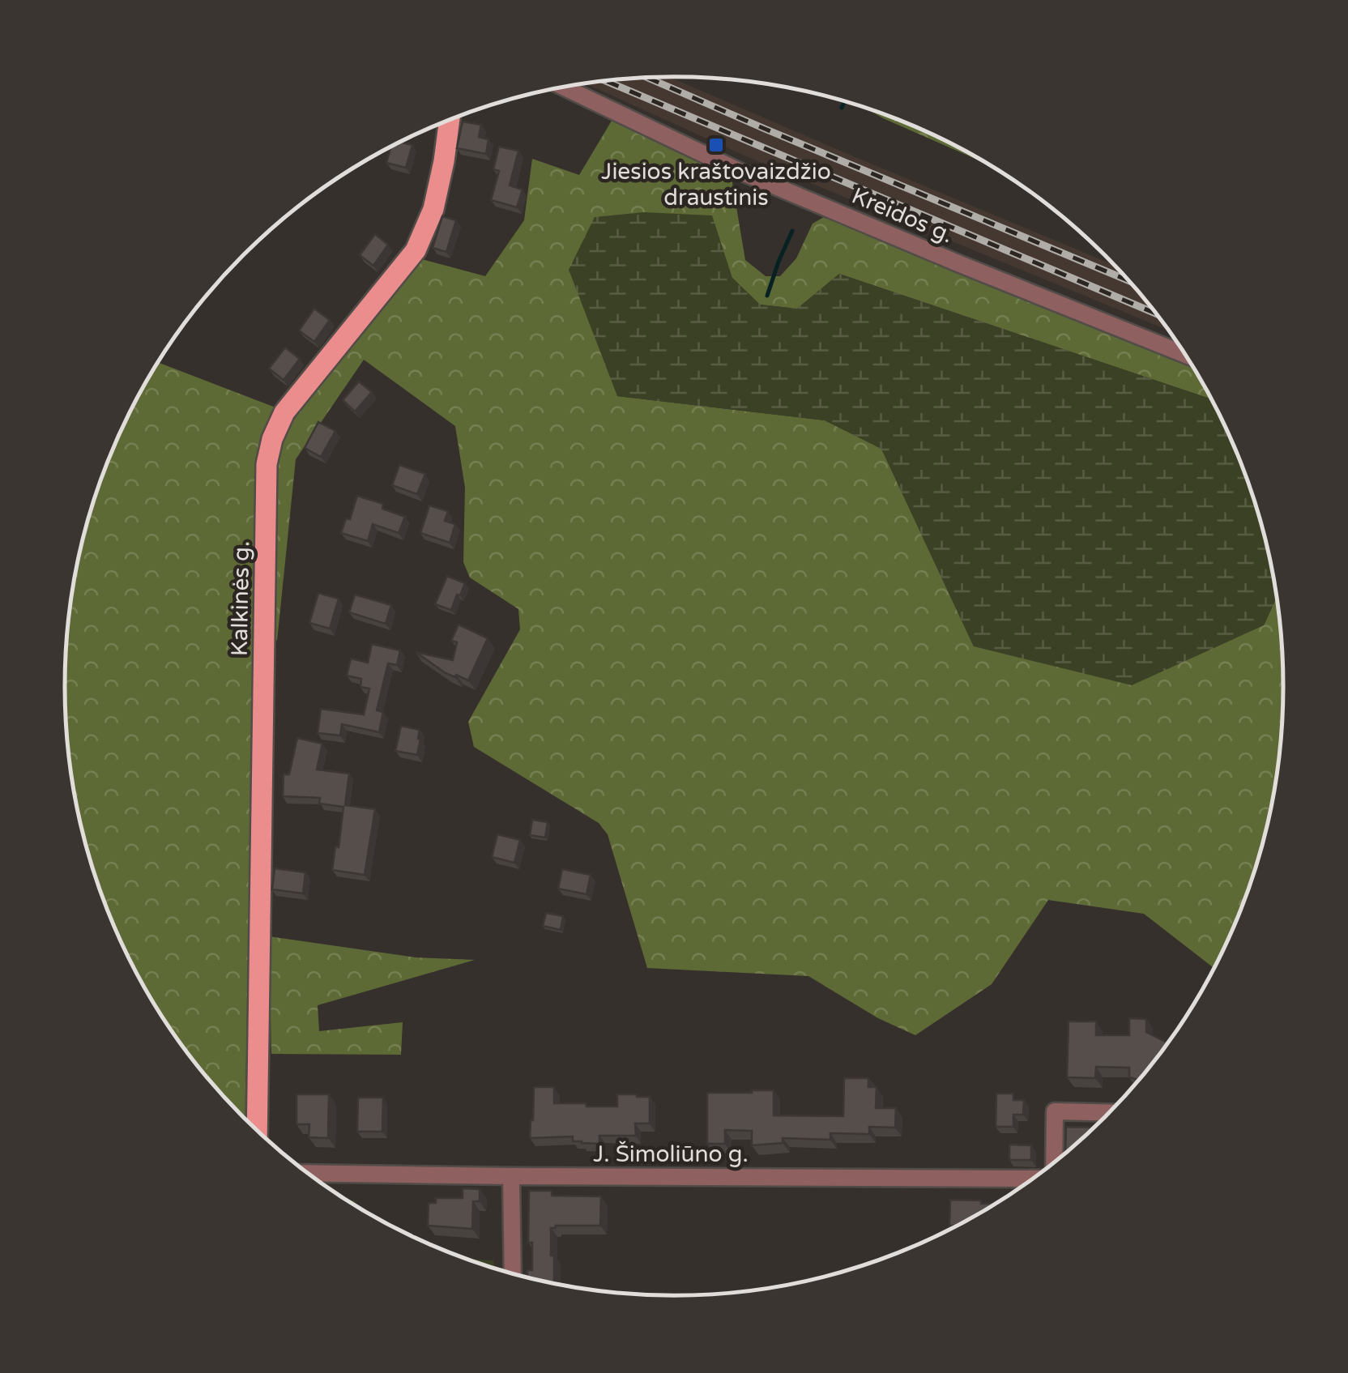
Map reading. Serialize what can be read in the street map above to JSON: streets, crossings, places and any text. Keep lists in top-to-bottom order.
{
  "streets": {
    "main road": ["Kalkinės g."],
    "street": ["Kreidos g.", "J. Šimoliūno g."]
  },
  "places": {
    "transit": ["Jiesios kraštovaizdžio draustinis"]
  }
}
